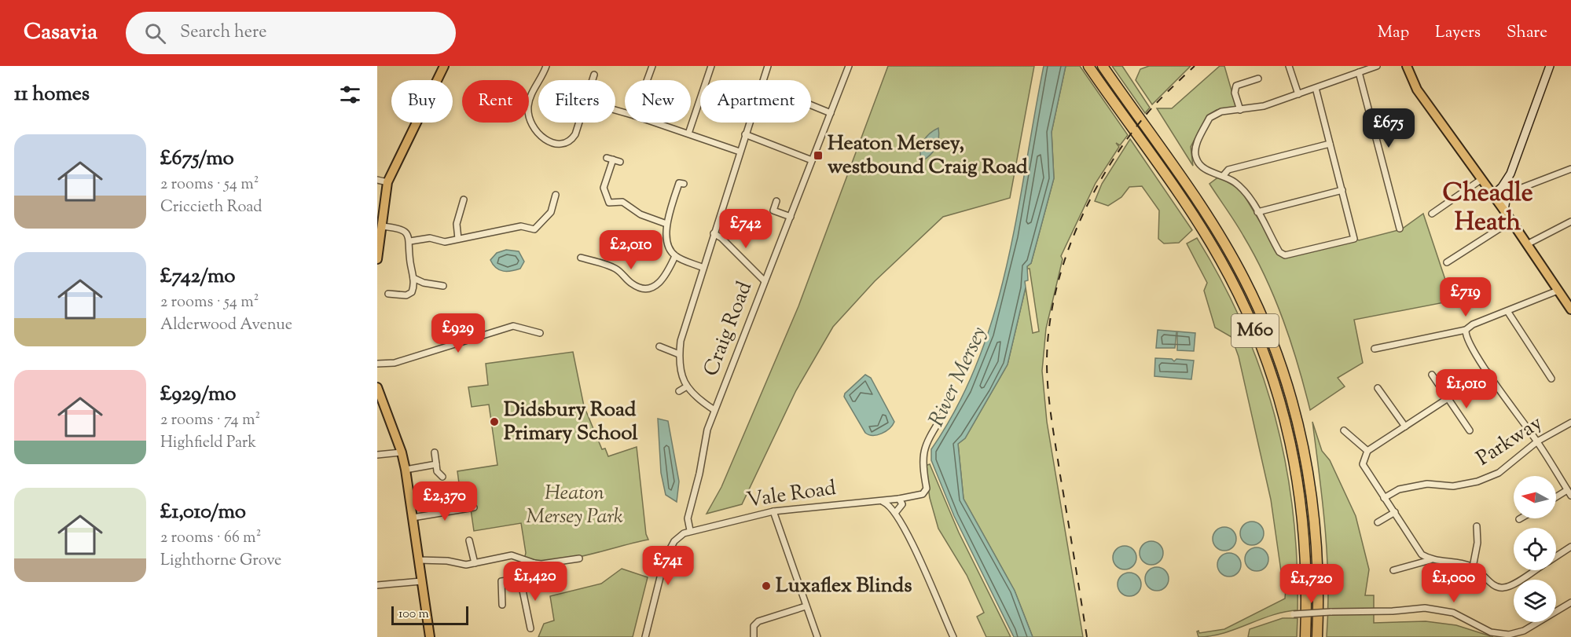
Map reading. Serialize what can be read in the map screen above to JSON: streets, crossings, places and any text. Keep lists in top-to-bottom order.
{
  "streets": {
    "highway": ["M60"],
    "street": ["Craig Road", "Parkway", "Vale Road"]
  },
  "crossings": [
    ["Craig Road", "Vale Road"]
  ],
  "districts": ["Cheadle Heath"],
  "water": ["River Mersey"],
  "parks": ["Heaton Mersey Park"],
  "places": {
    "transit": ["Heaton Mersey, westbound Craig Road"],
    "other": ["Didsbury Road Primary School", "Luxaflex Blinds"]
  },
  "scale_bar": "100 m",
  "north": "left",
  "page": {
    "header": "Casavia",
    "search": "Search here",
    "nav": ["Map", "Layers", "Share"],
    "heading": "11 homes",
    "chip": [
      "Buy",
      "Rent",
      "Filters",
      "New",
      "Apartment"
    ],
    "price": [
      "£675",
      "£742",
      "£2,010",
      "£719",
      "£929",
      "£1,010",
      "£2,370",
      "£741",
      "£1,420",
      "£1,000",
      "£1,720"
    ],
    "list": [
      {
        "name": "£675/mo",
        "note": "2 rooms · 54 m² · Criccieth Road"
      },
      {
        "name": "£742/mo",
        "note": "2 rooms · 54 m² · Alderwood Avenue"
      },
      {
        "name": "£929/mo",
        "note": "2 rooms · 74 m² · Highfield Park"
      },
      {
        "name": "£1,010/mo",
        "note": "2 rooms · 66 m² · Lighthorne Grove"
      }
    ],
    "scale": "100 m"
  }
}
